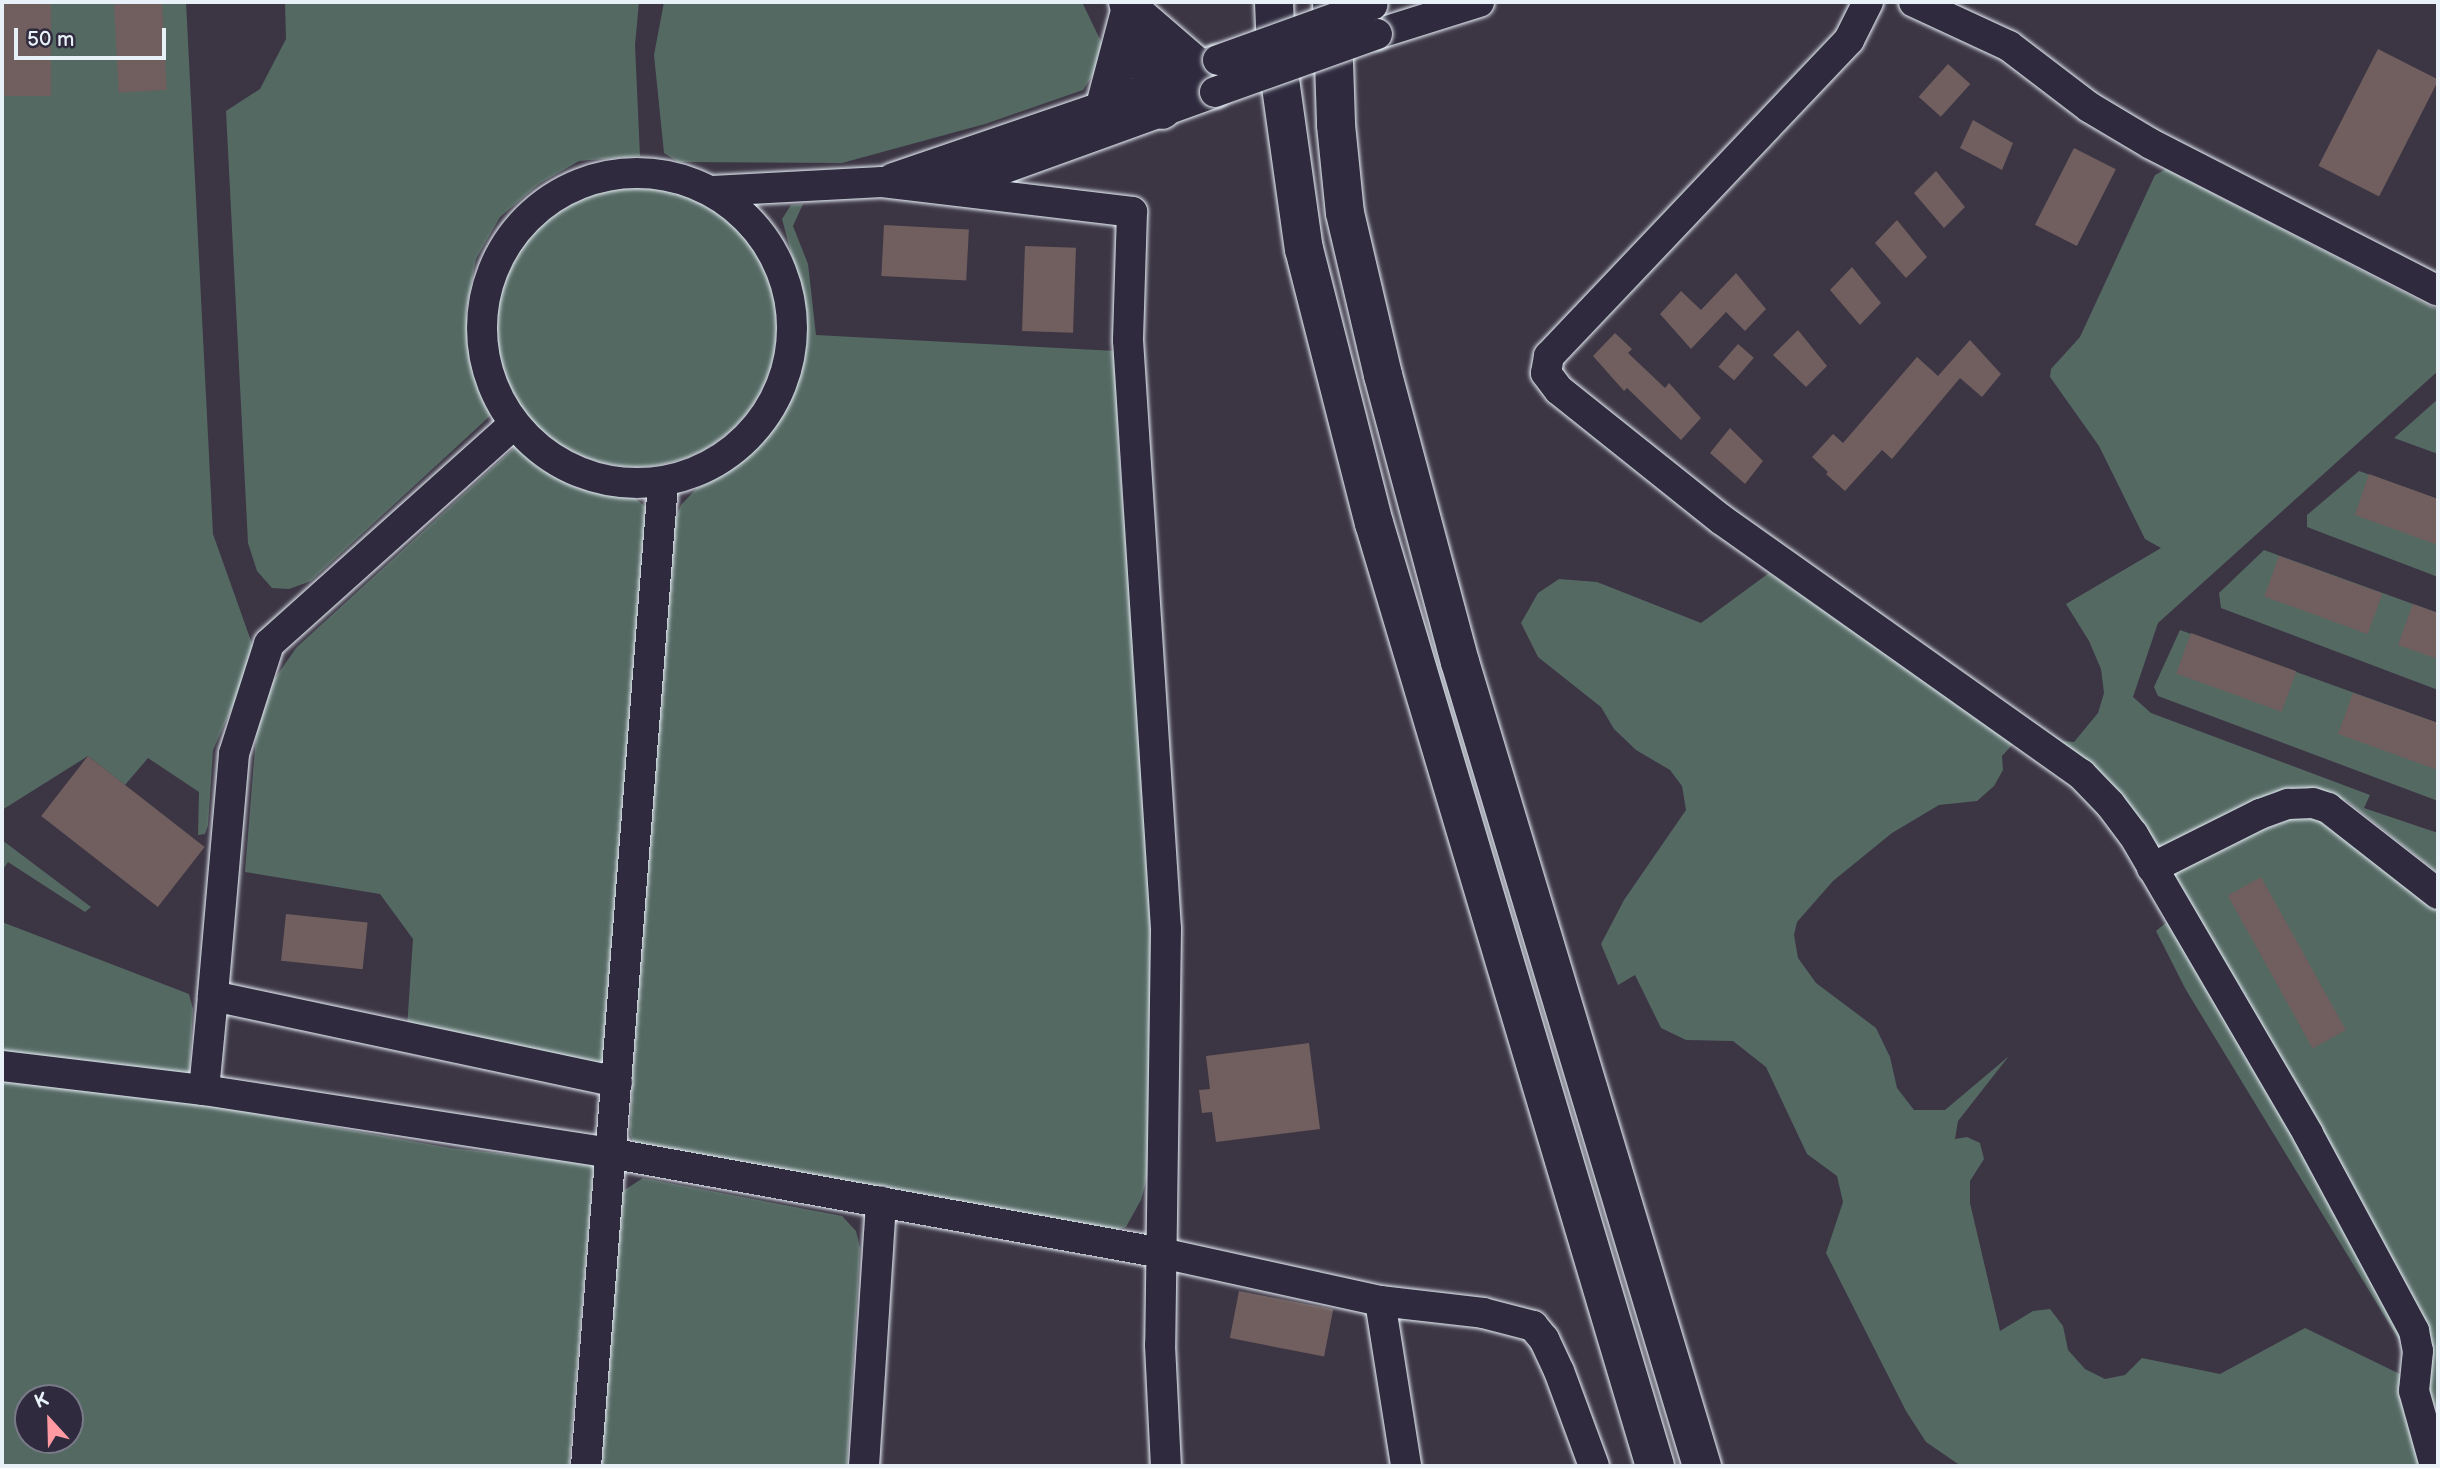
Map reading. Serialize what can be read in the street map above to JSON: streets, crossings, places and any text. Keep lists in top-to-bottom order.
{
  "scale_bar": "50 m",
  "north": "top"
}
